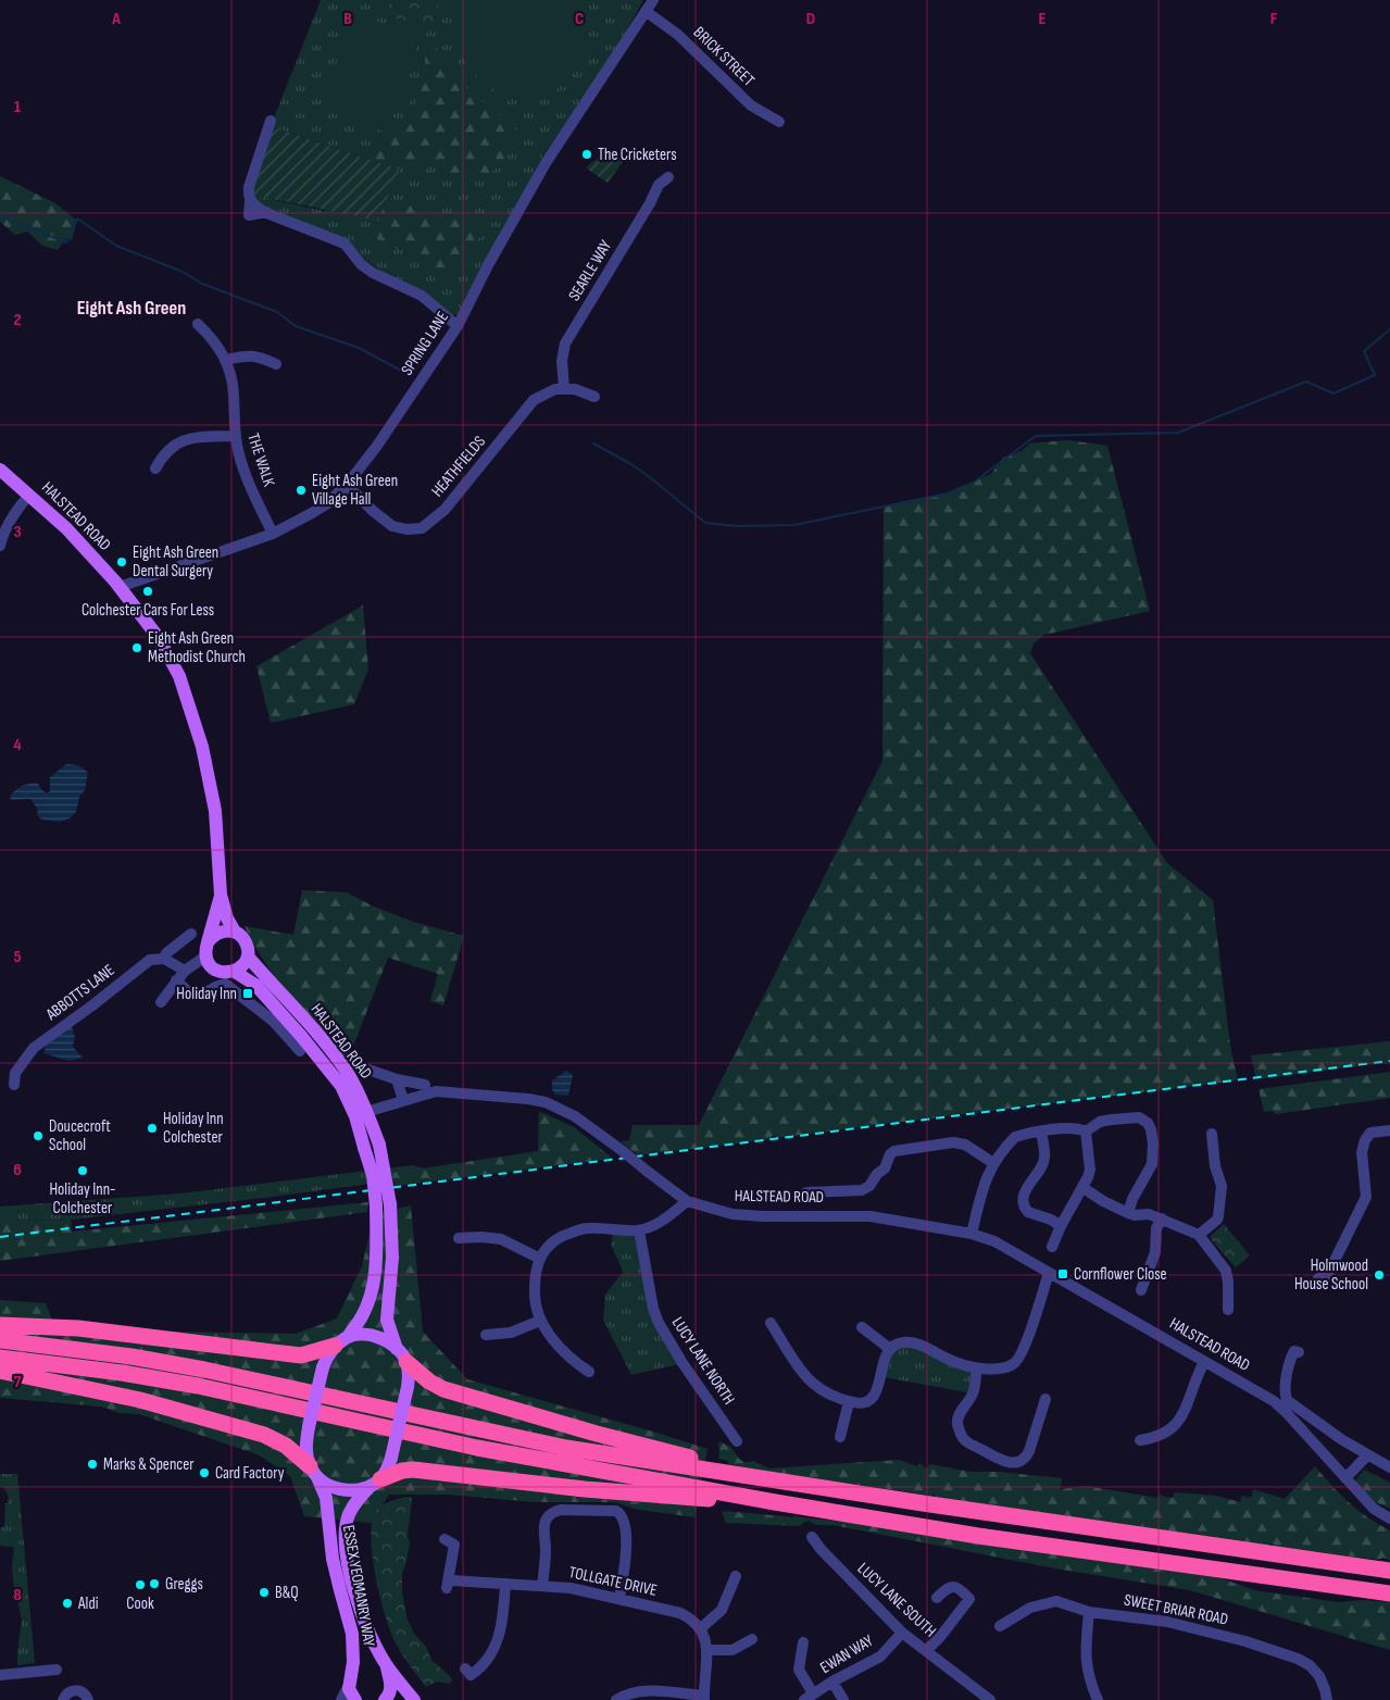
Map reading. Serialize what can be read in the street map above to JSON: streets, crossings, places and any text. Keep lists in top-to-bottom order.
{
  "streets": {
    "main road": ["HALSTEAD ROAD", "ESSEX YEOMANRY WAY"],
    "street": [
      "BRICK STREET",
      "SEARLE WAY",
      "SPRING LANE",
      "THE WALK",
      "HEATHFIELDS",
      "ABBOTTS LANE",
      "LUCY LANE NORTH",
      "TOLLGATE DRIVE",
      "LUCY LANE SOUTH",
      "SWEET BRIAR ROAD",
      "EWAN WAY"
    ]
  },
  "crossings": [
    ["BRICK STREET", "SPRING LANE"],
    ["SEARLE WAY", "HEATHFIELDS"],
    ["SPRING LANE", "THE WALK"],
    ["SPRING LANE", "HEATHFIELDS"],
    ["SPRING LANE", "HALSTEAD ROAD"],
    ["HALSTEAD ROAD", "ESSEX YEOMANRY WAY"],
    ["LUCY LANE SOUTH", "EWAN WAY"]
  ],
  "districts": ["Eight Ash Green"],
  "places": {
    "other": [
      "The Cricketers",
      "Eight Ash Green Village Hall",
      "Eight Ash Green Dental Surgery",
      "Colchester Cars For Less",
      "Eight Ash Green Methodist Church",
      "Holiday Inn Colchester",
      "Doucecroft School",
      "Holiday Inn- Colchester",
      "Holmwood House School",
      "Marks & Spencer",
      "Card Factory",
      "Greggs",
      "Cook",
      "B&Q",
      "Aldi"
    ],
    "transit": ["Holiday Inn", "Cornflower Close"]
  },
  "grid": {
    "columns": [
      "A",
      "B",
      "C",
      "D",
      "E",
      "F"
    ],
    "rows": [
      "1",
      "2",
      "3",
      "4",
      "5",
      "6",
      "7",
      "8"
    ]
  }
}
